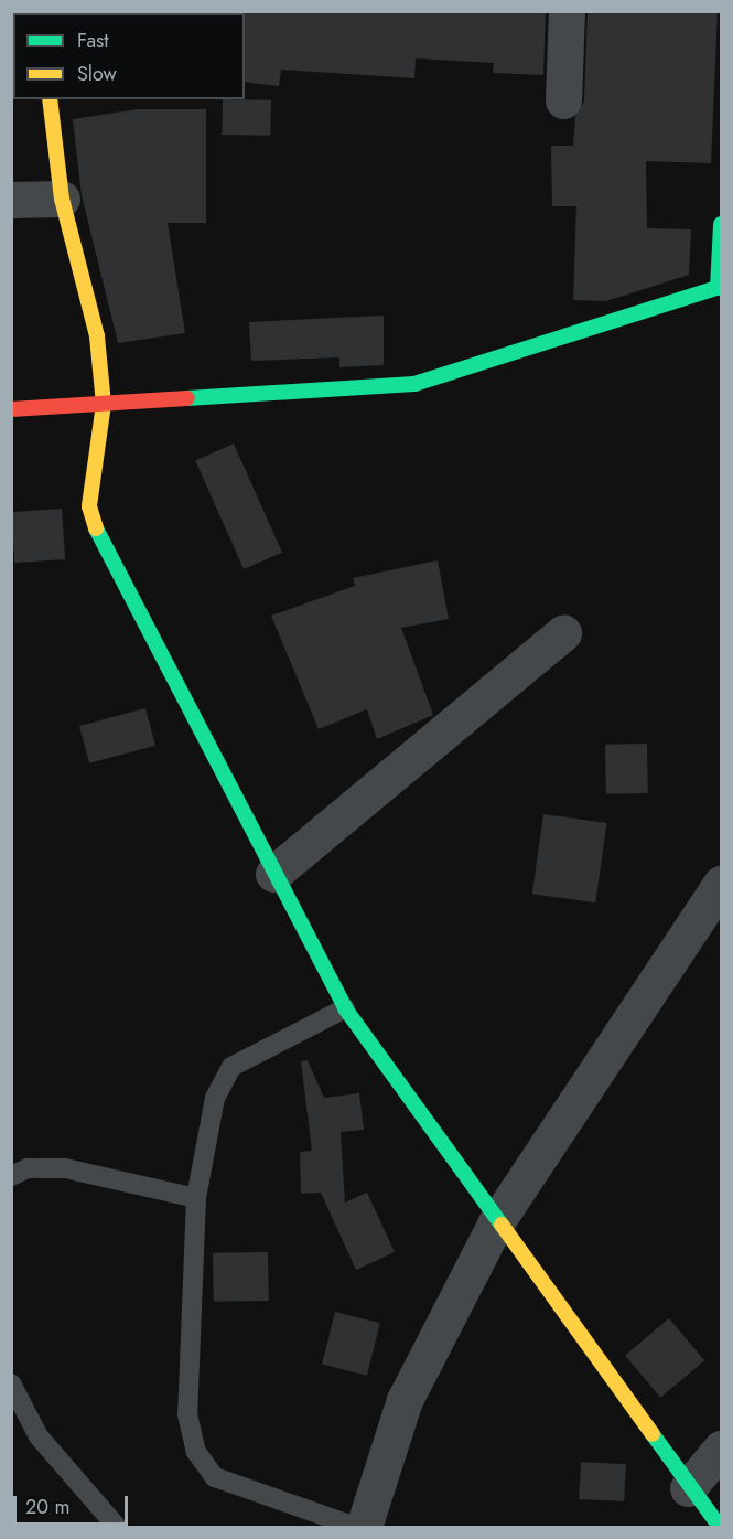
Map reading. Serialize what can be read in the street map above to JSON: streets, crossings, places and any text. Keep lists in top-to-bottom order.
{
  "legend": ["Fast", "Slow"],
  "scale_bar": "20 m"
}
